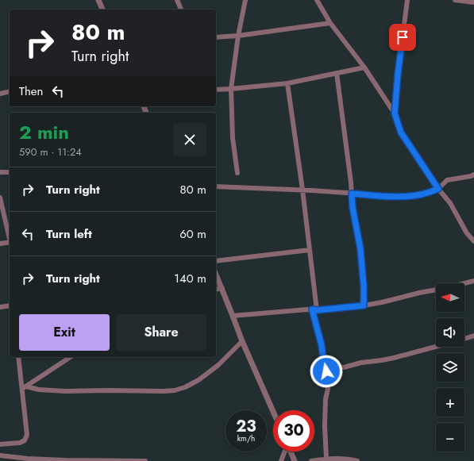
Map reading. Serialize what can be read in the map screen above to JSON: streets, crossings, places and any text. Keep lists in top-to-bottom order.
{
  "north": "left",
  "page": {
    "turn": ["80 m", "Turn right"],
    "then": "Then",
    "heading": ["2 min", "590 m · 11:24"],
    "list": [
      {
        "name": "Turn right",
        "value": "80 m"
      },
      {
        "name": "Turn left",
        "value": "60 m"
      },
      {
        "name": "Turn right",
        "value": "140 m"
      }
    ],
    "map_buttons": ["+", "−"],
    "buttons": ["Exit", "Share"],
    "speed": "23 km/h",
    "limit": "30"
  }
}
